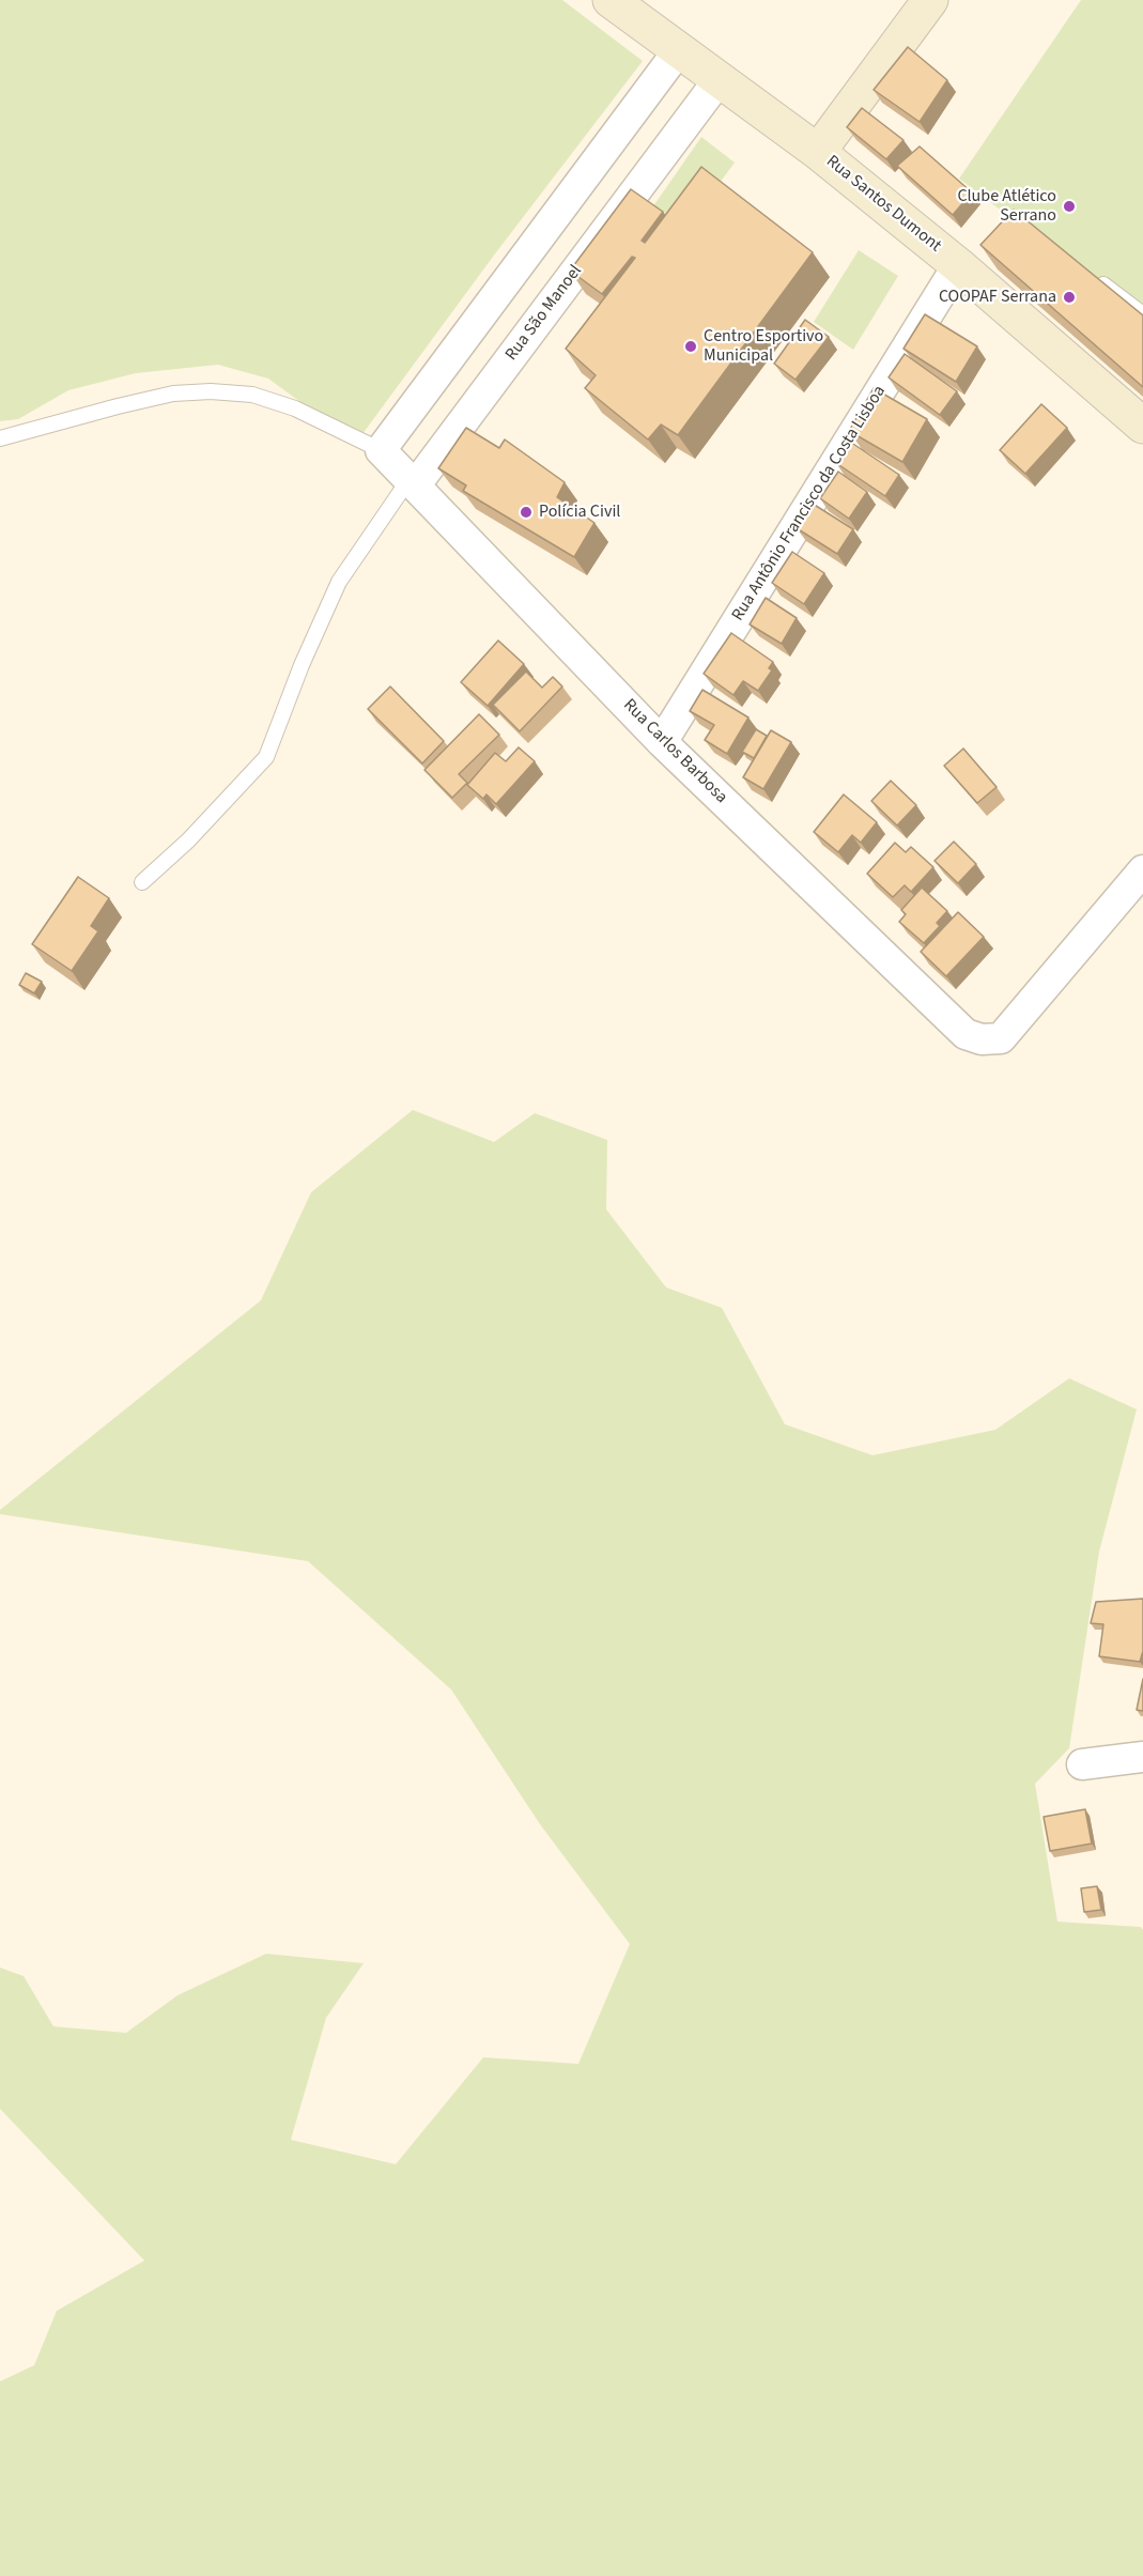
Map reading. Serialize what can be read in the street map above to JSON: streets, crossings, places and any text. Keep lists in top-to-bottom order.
{
  "streets": {
    "main road": ["Rua Santos Dumont"],
    "street": ["Rua São Manoel", "Rua Antônio Francisco da Costa Lisboa", "Rua Carlos Barbosa"]
  },
  "crossings": [
    ["Rua Santos Dumont", "Rua São Manoel"],
    ["Rua Santos Dumont", "Rua Antônio Francisco da Costa Lisboa"],
    ["Rua São Manoel", "Rua Carlos Barbosa"],
    ["Rua Antônio Francisco da Costa Lisboa", "Rua Carlos Barbosa"]
  ],
  "places": [
    "Clube Atlético Serrano",
    "COOPAF Serrana",
    "Centro Esportivo Municipal",
    "Polícia Civil"
  ]
}
